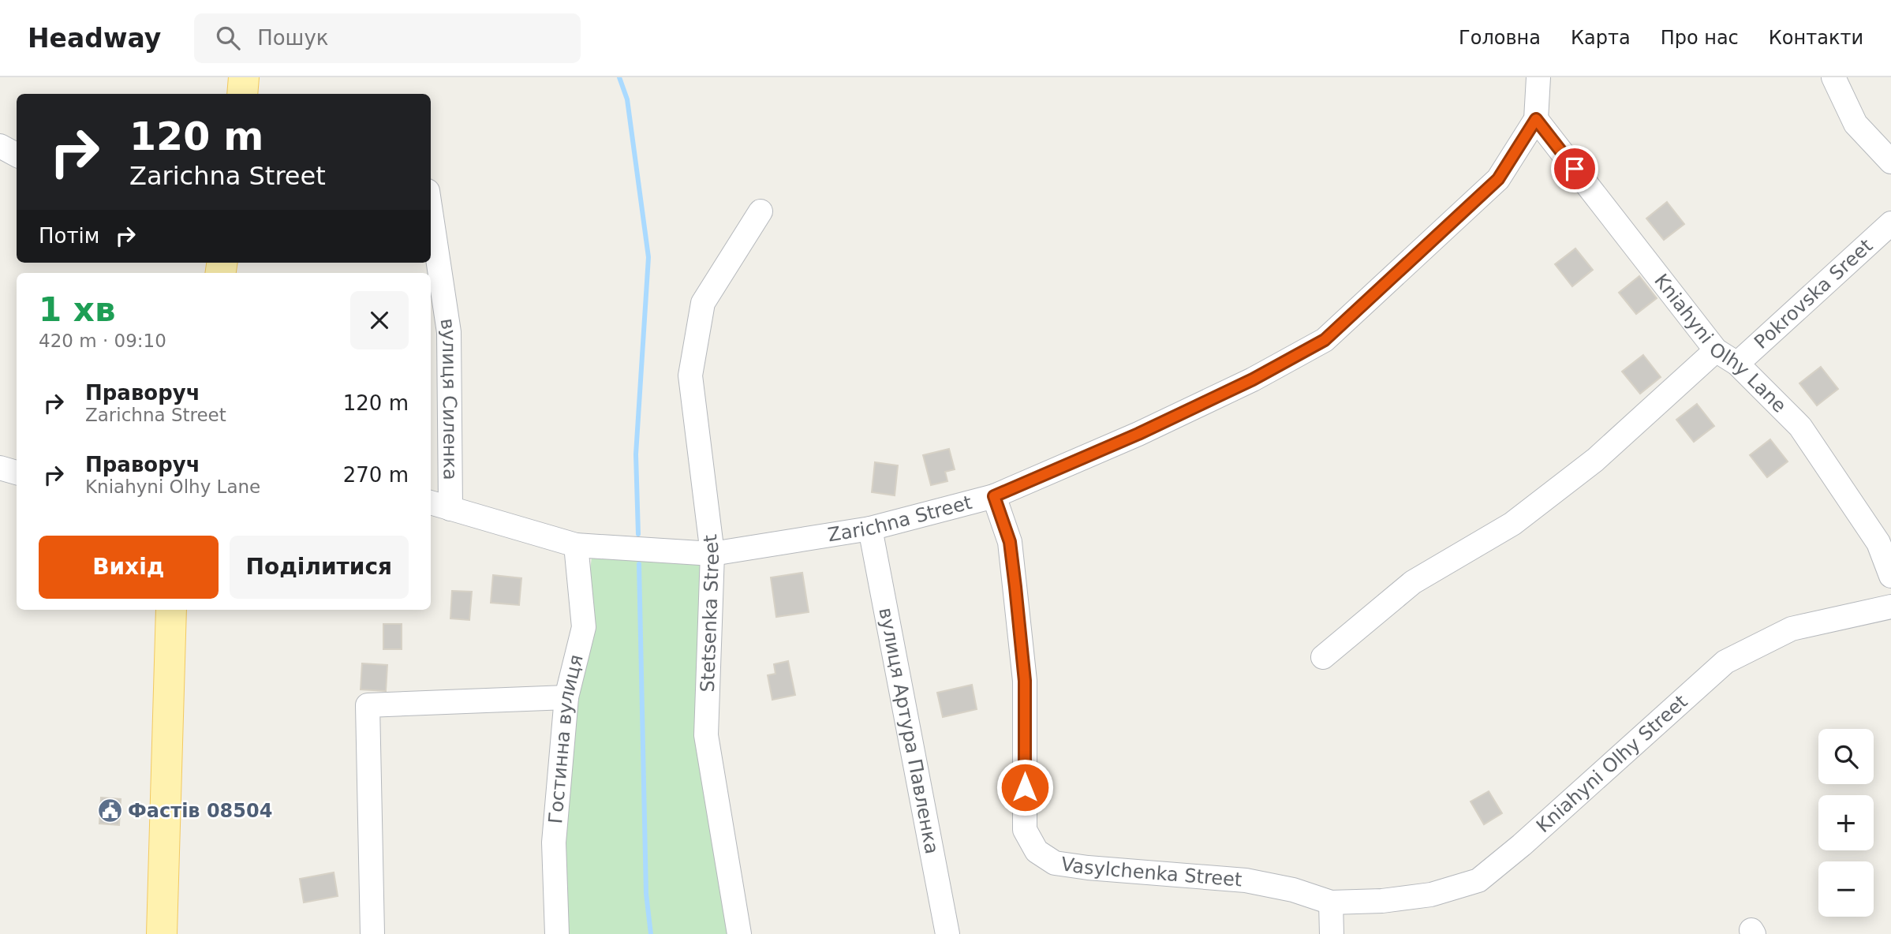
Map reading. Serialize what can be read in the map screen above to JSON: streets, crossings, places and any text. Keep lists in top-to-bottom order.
{
  "streets": {
    "street": [
      "Pokrovska Sreet",
      "Kniahyni Olhy Lane",
      "вулиця Силенка",
      "Zarichna Street",
      "Stetsenka Street",
      "вулиця Артура Павленка",
      "Гостинна вулиця",
      "Kniahyni Olhy Street",
      "Vasylchenka Street"
    ]
  },
  "crossings": [
    ["Pokrovska Sreet", "Kniahyni Olhy Lane"],
    ["Kniahyni Olhy Lane", "Zarichna Street"],
    ["вулиця Силенка", "Zarichna Street"],
    ["Zarichna Street", "Stetsenka Street"],
    ["Zarichna Street", "вулиця Артура Павленка"],
    ["Zarichna Street", "Гостинна вулиця"],
    ["Zarichna Street", "Vasylchenka Street"],
    ["Kniahyni Olhy Street", "Vasylchenka Street"]
  ],
  "places": {
    "public building": ["Фастів 08504"]
  },
  "page": {
    "header": "Headway",
    "search": "Пошук",
    "nav": [
      "Головна",
      "Карта",
      "Про нас",
      "Контакти"
    ],
    "turn": ["120 m", "Zarichna Street"],
    "then": "Потім",
    "heading": ["1 хв", "420 m · 09:10"],
    "list": [
      {
        "name": "Праворуч",
        "note": "Zarichna Street",
        "value": "120 m"
      },
      {
        "name": "Праворуч",
        "note": "Kniahyni Olhy Lane",
        "value": "270 m"
      }
    ],
    "buttons": ["Вихід", "Поділитися"],
    "map_buttons": ["+", "−"]
  }
}
